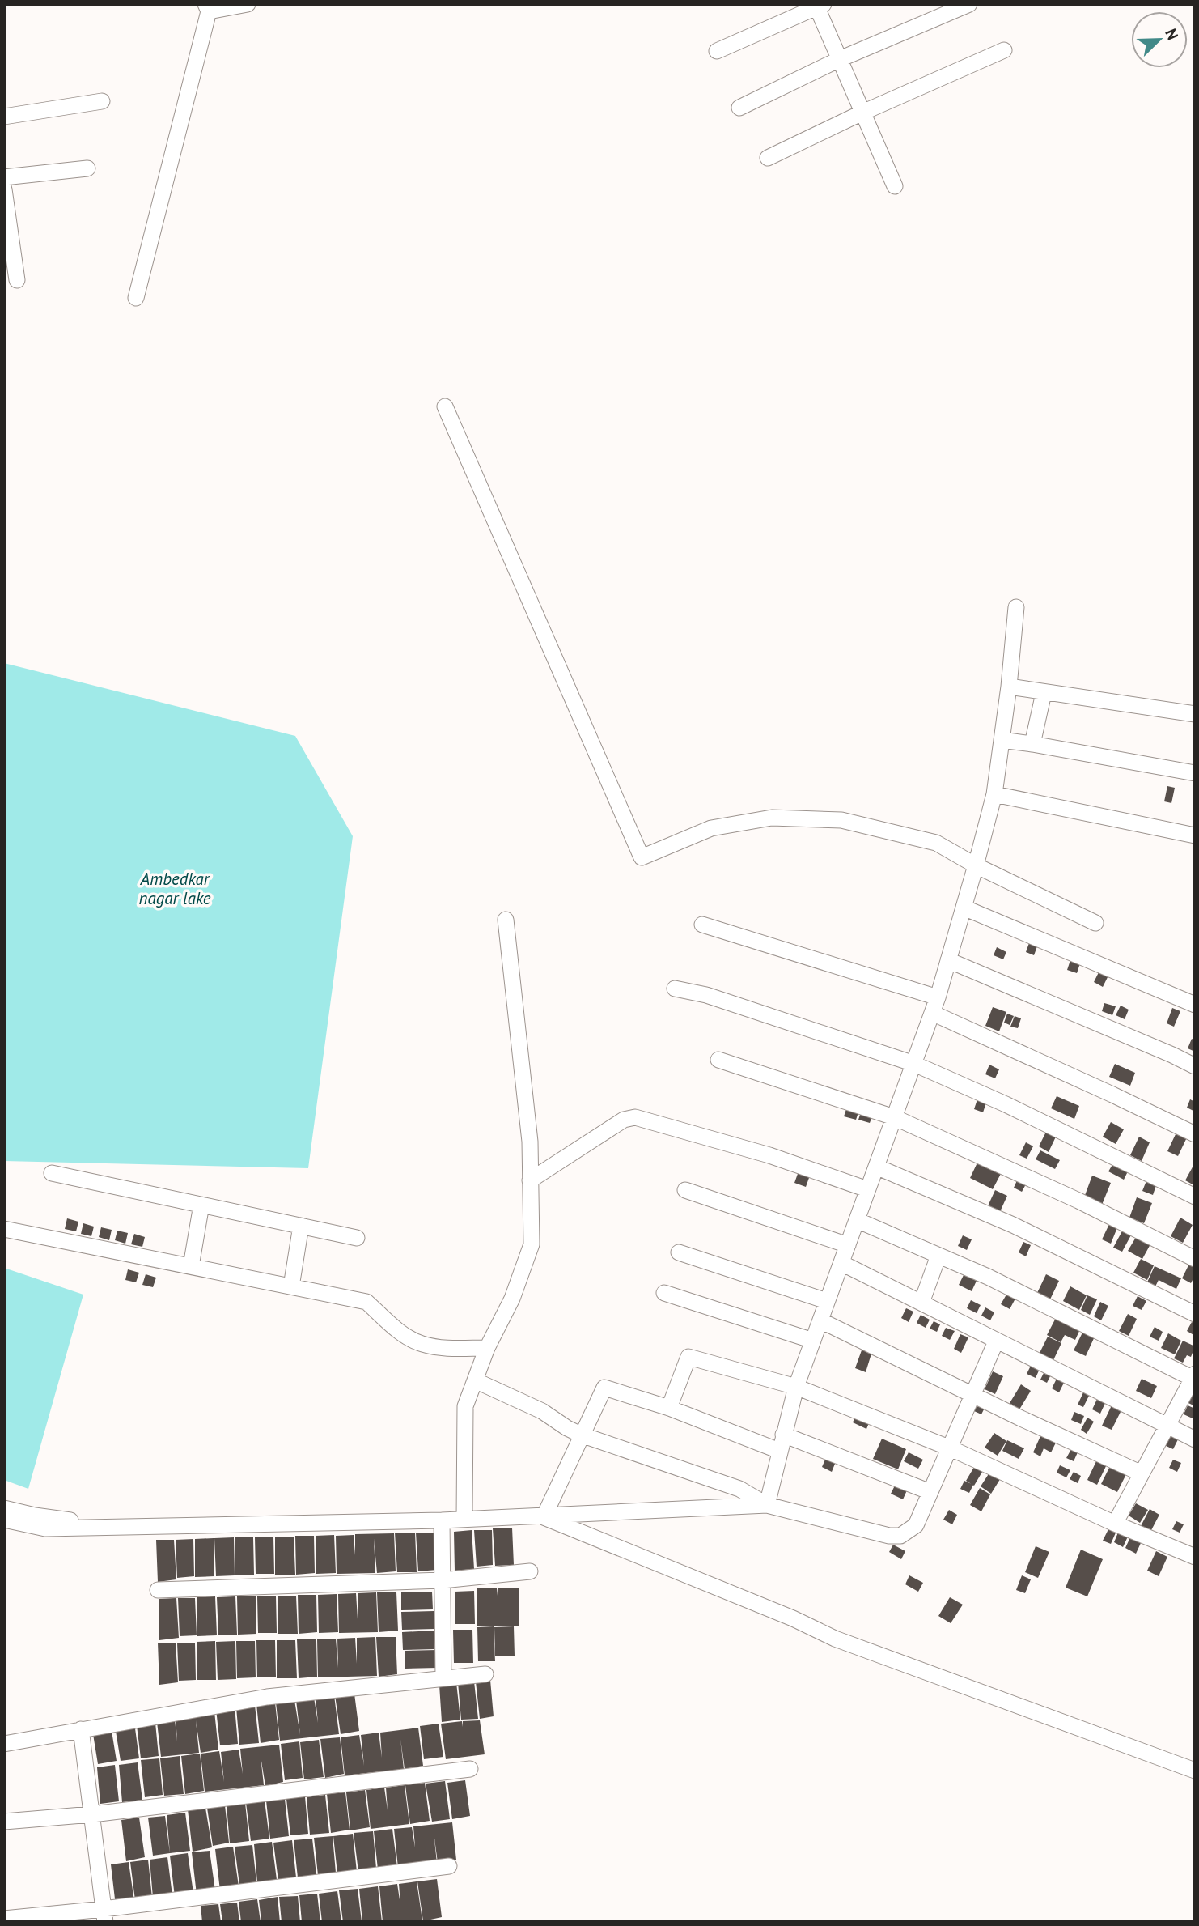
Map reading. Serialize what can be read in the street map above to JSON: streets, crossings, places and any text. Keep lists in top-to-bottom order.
{
  "water": ["Ambedkar nagar lake"],
  "north": "top right"
}
